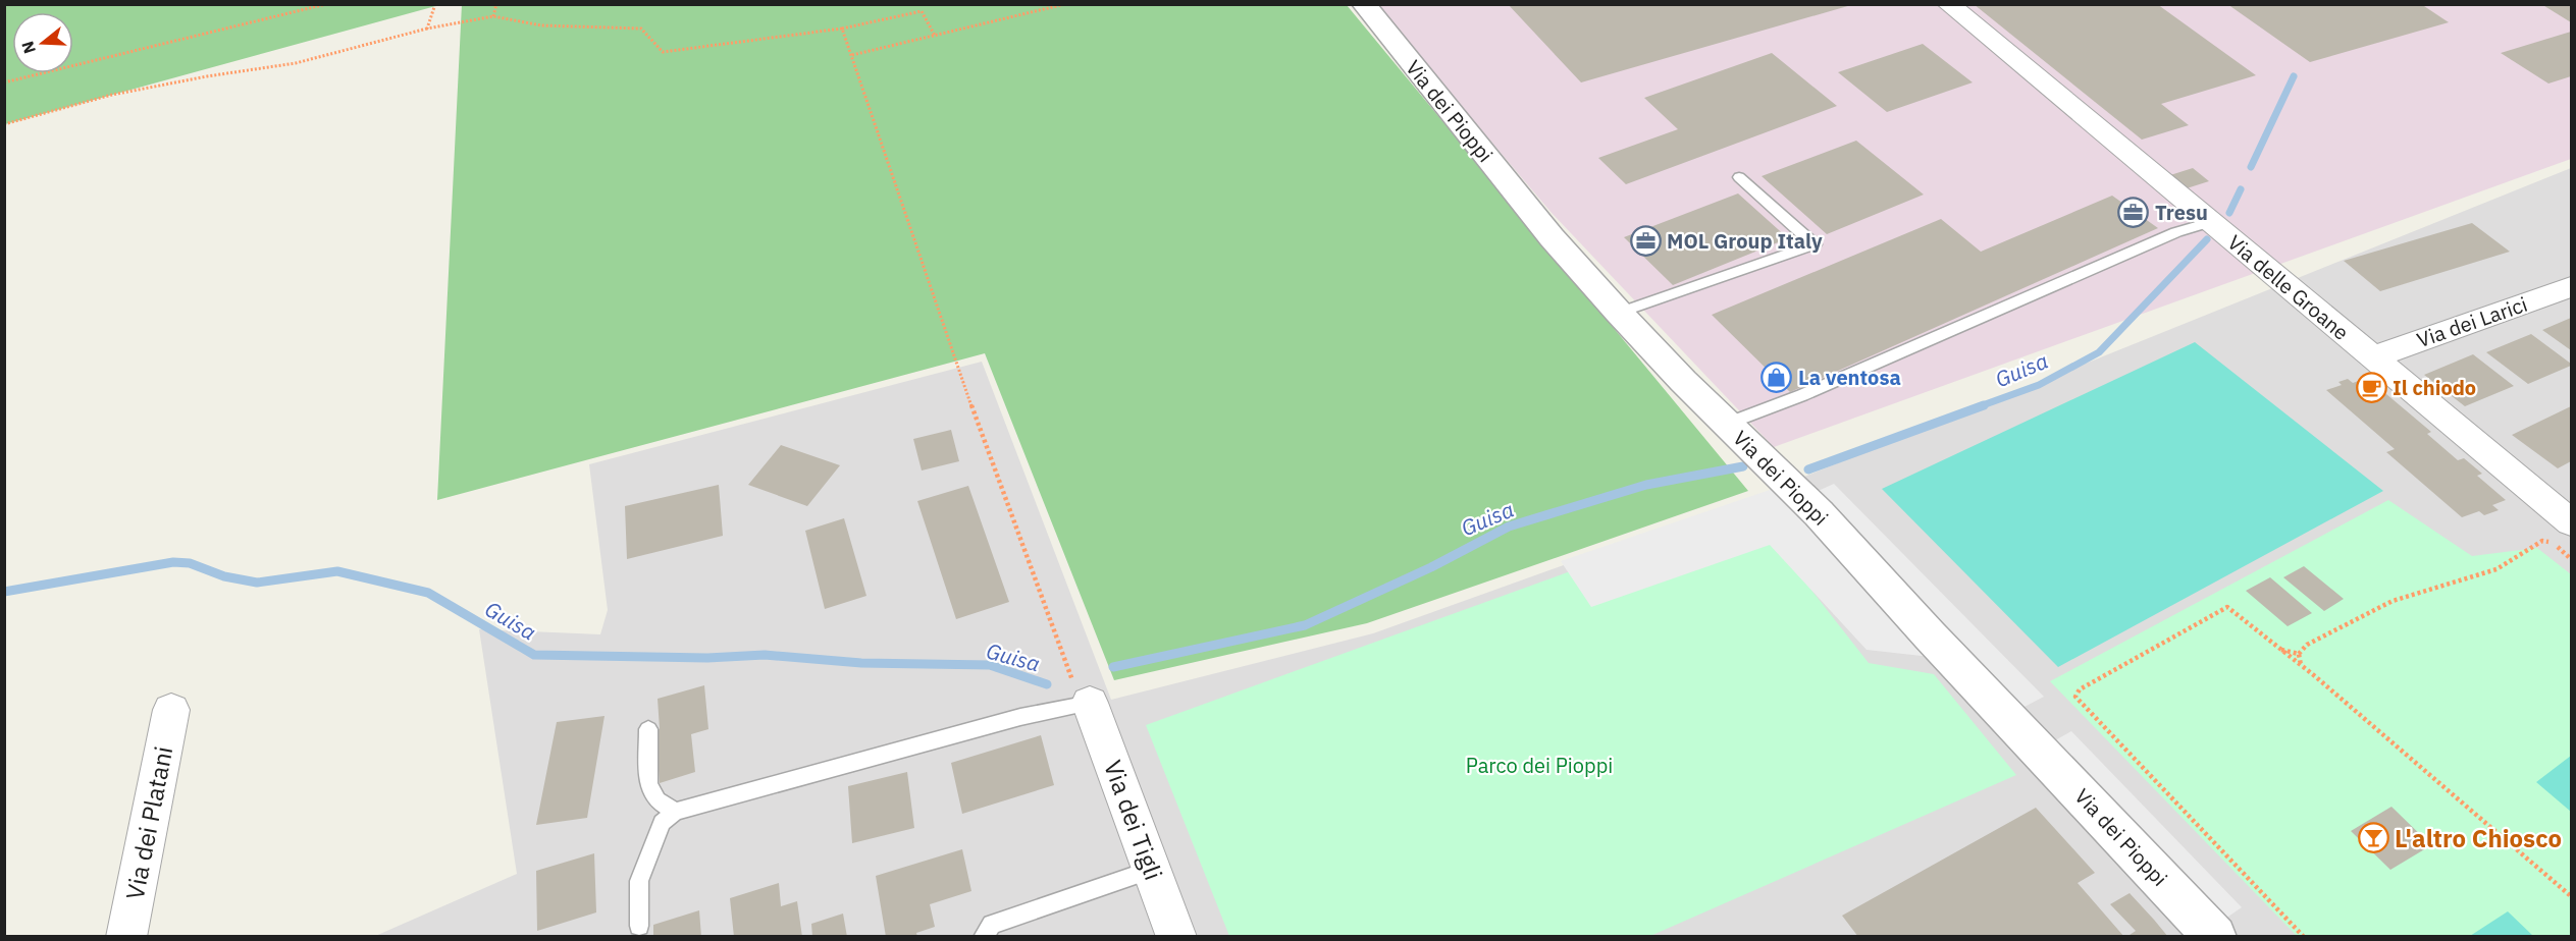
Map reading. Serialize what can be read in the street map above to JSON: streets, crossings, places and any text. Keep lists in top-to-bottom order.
{
  "streets": {
    "street": [
      "Via dei Pioppi",
      "Via delle Groane",
      "Via dei Larici",
      "Via dei Tigli",
      "Via dei Platani"
    ]
  },
  "crossings": [
    ["Via delle Groane", "Via dei Larici"]
  ],
  "water": ["Guisa"],
  "parks": ["Parco dei Pioppi"],
  "places": {
    "office": ["Tresu", "MOL Group Italy"],
    "shop": ["La ventosa"],
    "cafe": ["Il chiodo"],
    "bar": ["L'altro Chiosco"]
  },
  "north": "left"
}
